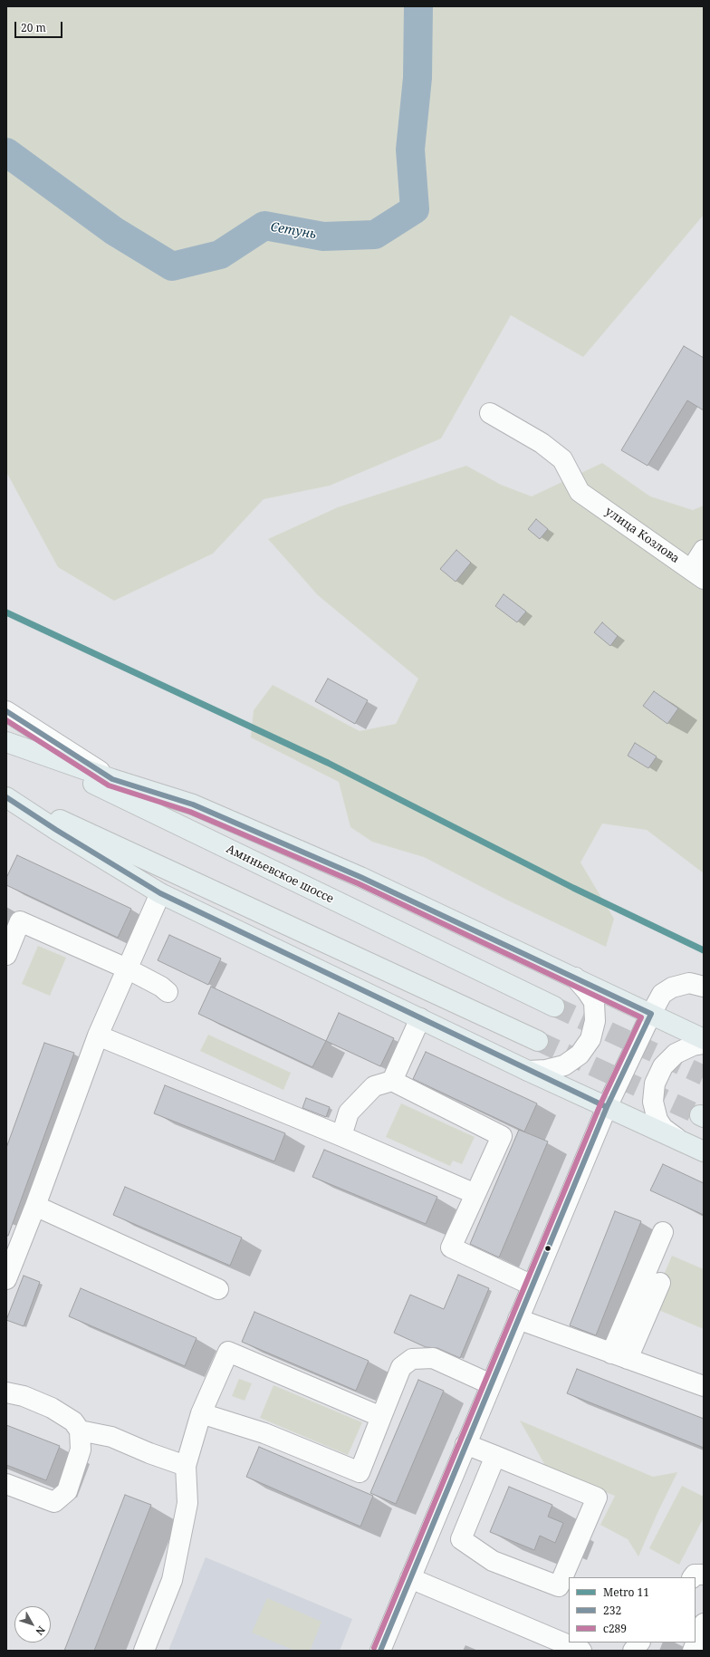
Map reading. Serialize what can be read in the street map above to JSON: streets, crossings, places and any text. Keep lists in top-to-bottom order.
{
  "streets": {
    "main road": ["Аминьевское шоссе"],
    "street": ["улица Козлова"]
  },
  "water": ["Сетунь"],
  "lines": ["metro line 11", "transit line 232", "transit line с289"],
  "legend": ["Metro 11", "232", "с289"],
  "scale_bar": "20 m",
  "north": "bottom right"
}
